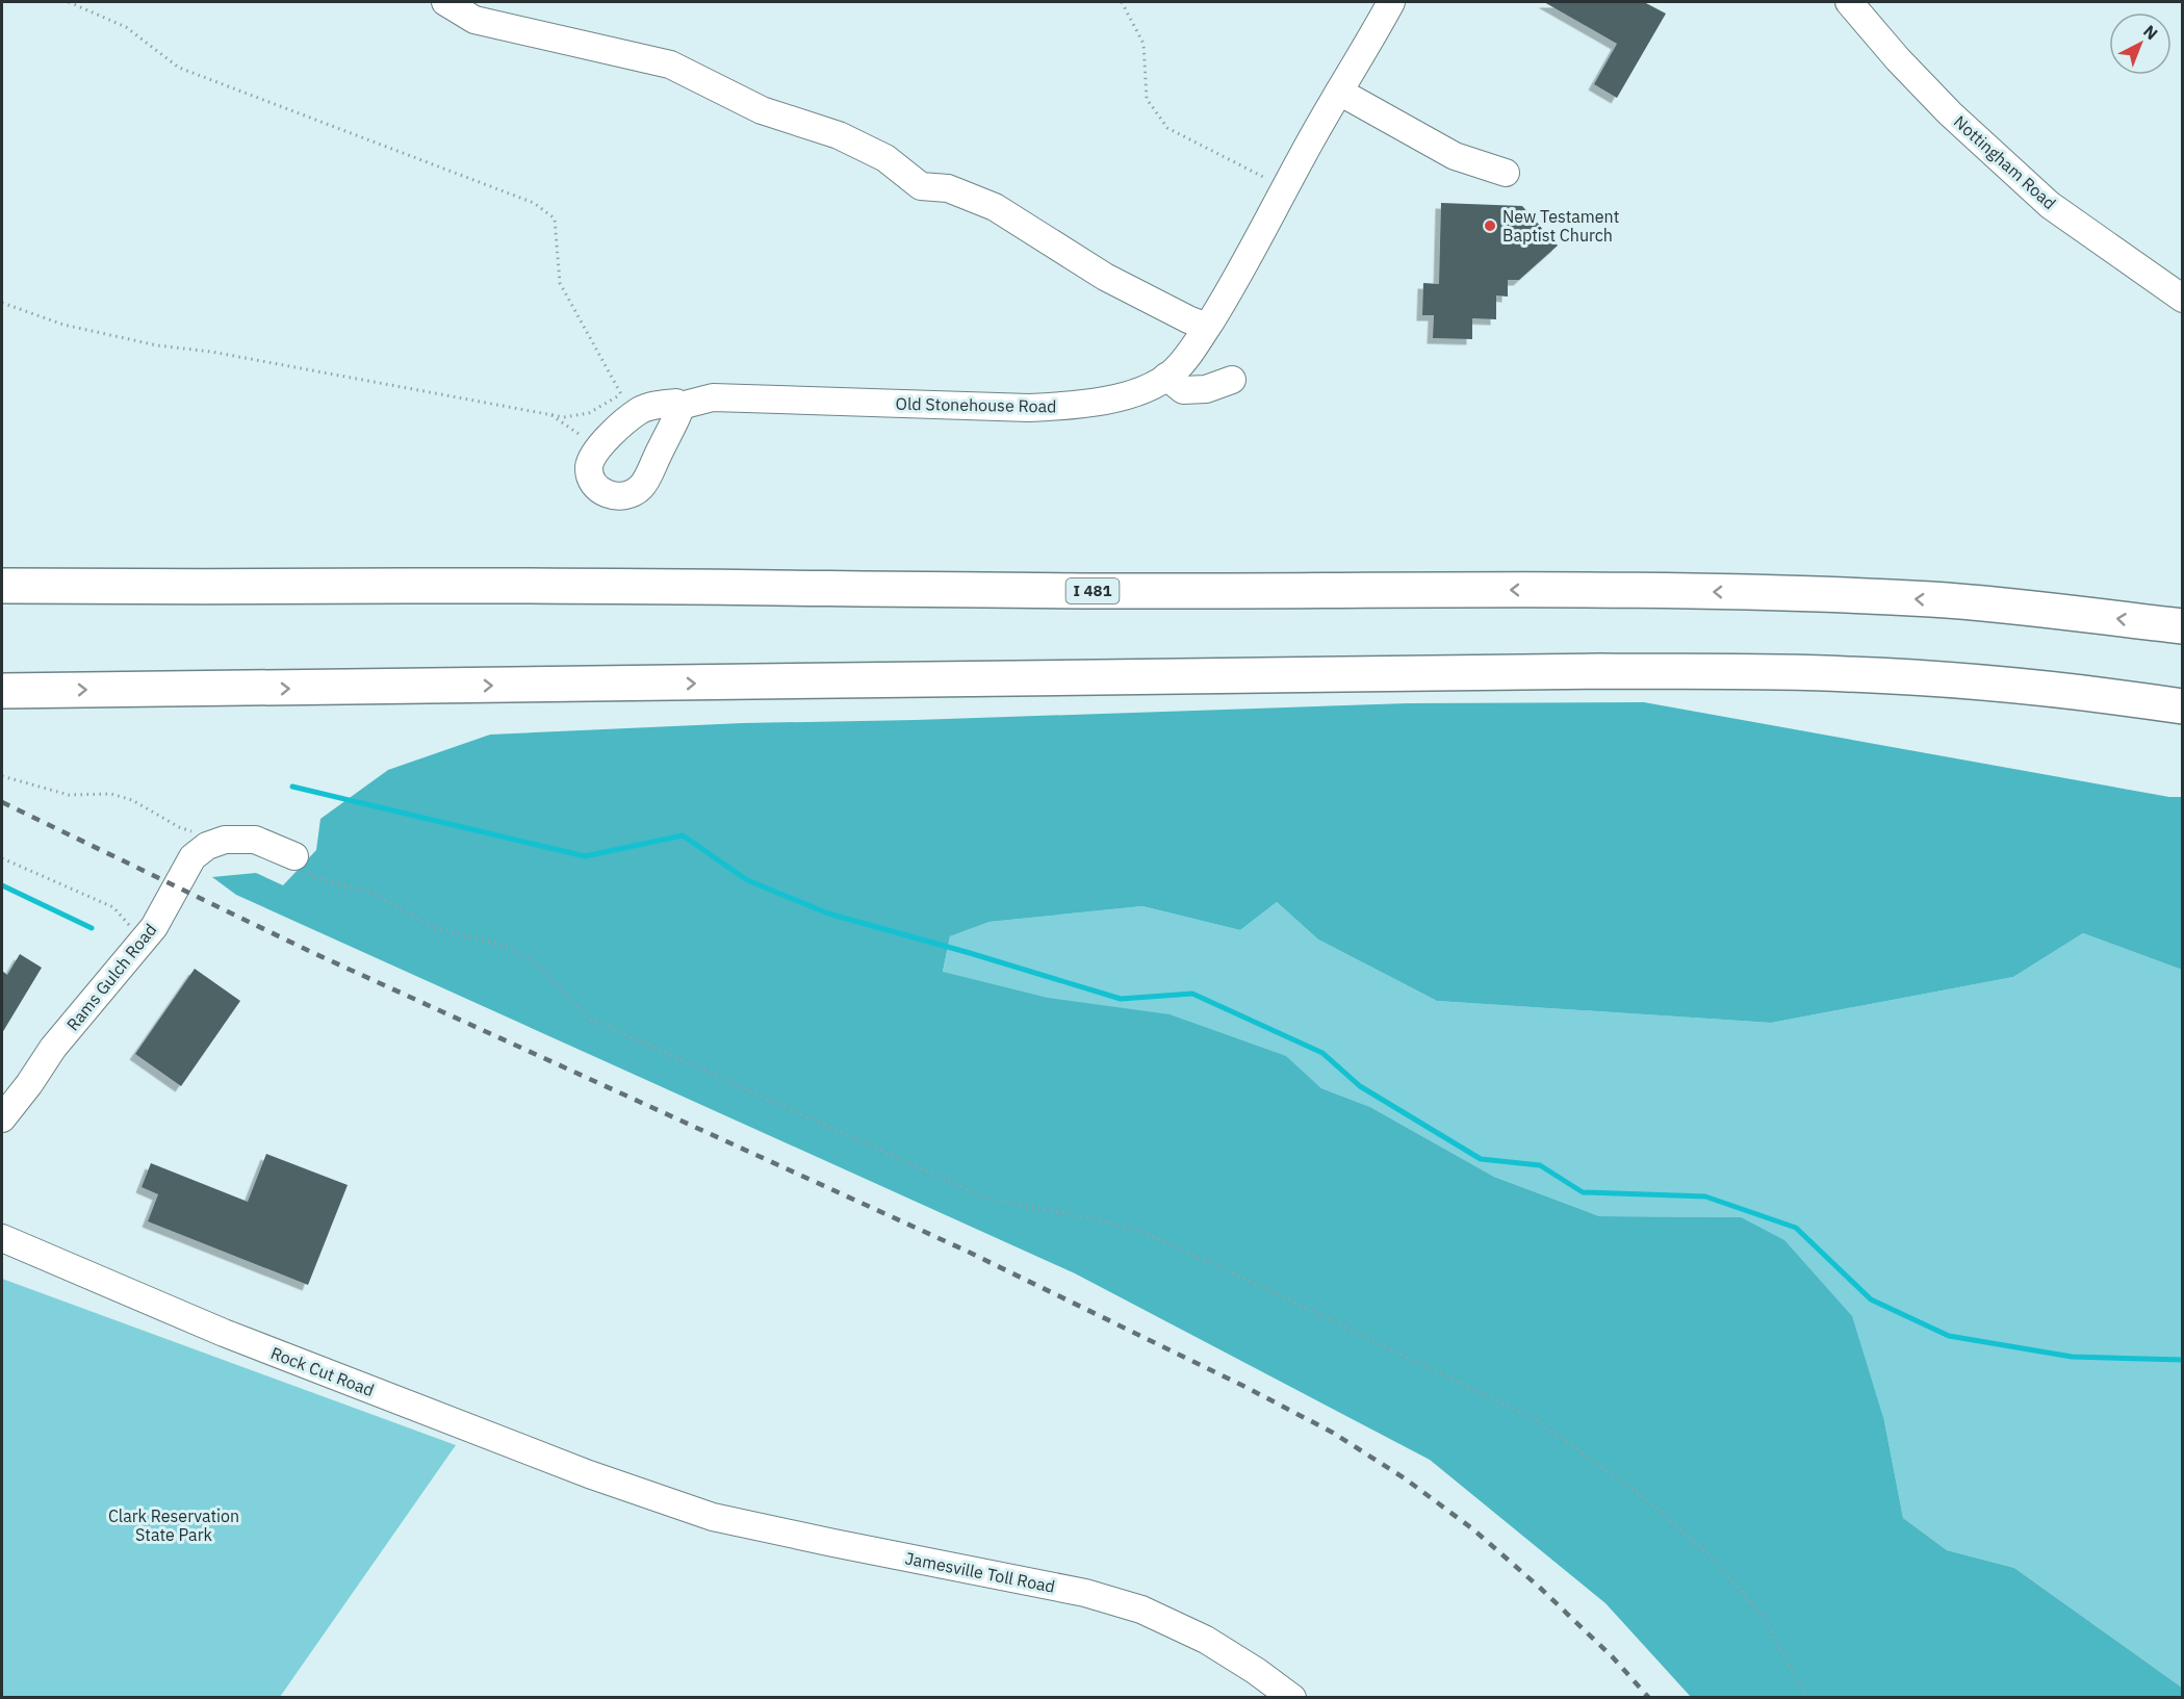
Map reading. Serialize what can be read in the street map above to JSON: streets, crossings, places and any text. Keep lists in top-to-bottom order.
{
  "streets": {
    "highway": ["I 481"],
    "street": [
      "Nottingham Road",
      "Old Stonehouse Road",
      "Rams Gulch Road",
      "Rock Cut Road",
      "Jamesville Toll Road"
    ]
  },
  "crossings": [
    ["Rock Cut Road", "Jamesville Toll Road"]
  ],
  "parks": ["Clark Reservation State Park"],
  "places": ["New Testament Baptist Church"],
  "north": "top right"
}
